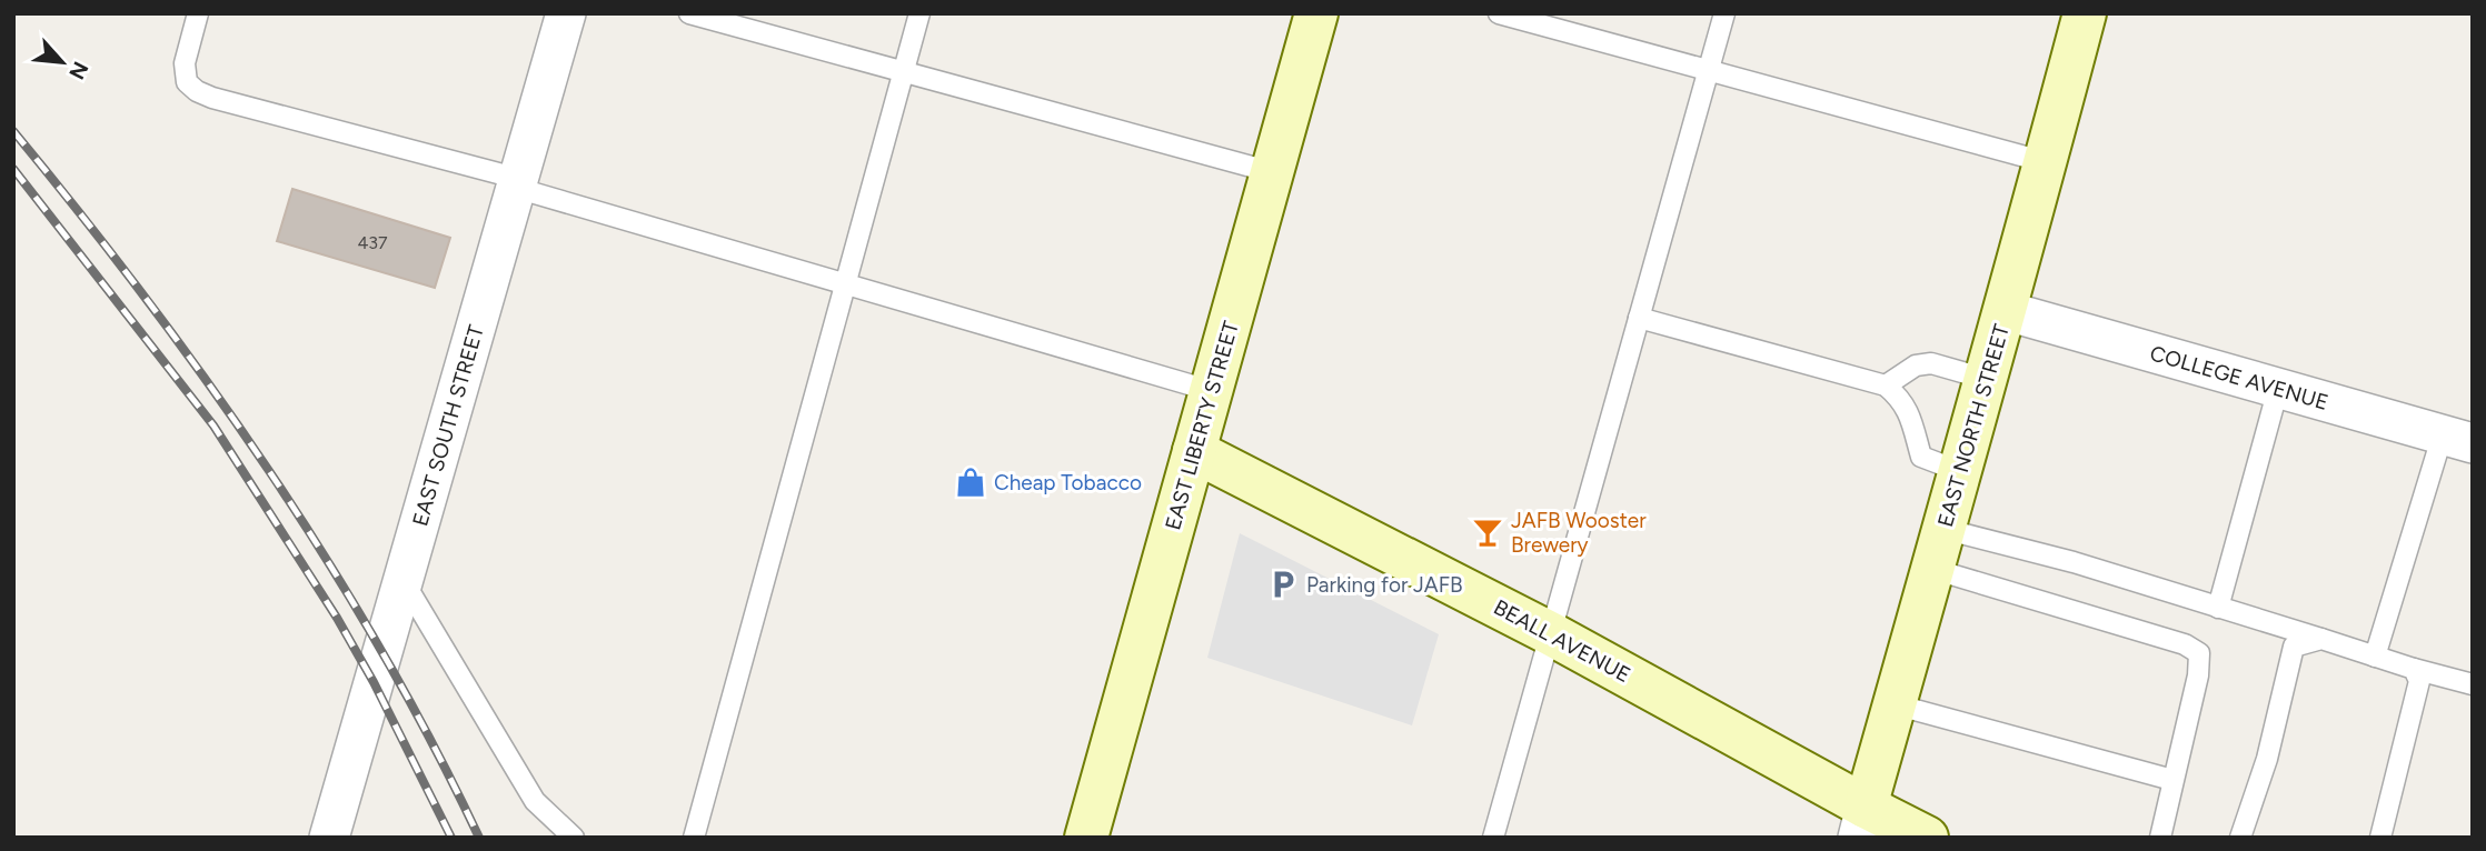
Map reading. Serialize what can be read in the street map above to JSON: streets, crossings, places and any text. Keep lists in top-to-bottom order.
{
  "streets": {
    "street": [
      "COLLEGE AVENUE",
      "EAST SOUTH STREET",
      "EAST LIBERTY STREET",
      "EAST NORTH STREET",
      "BEALL AVENUE"
    ]
  },
  "crossings": [
    ["COLLEGE AVENUE", "EAST NORTH STREET"],
    ["EAST LIBERTY STREET", "BEALL AVENUE"],
    ["EAST NORTH STREET", "BEALL AVENUE"]
  ],
  "places": {
    "shop": ["Cheap Tobacco"],
    "bar": ["JAFB Wooster Brewery"],
    "parking": ["Parking for JAFB"]
  },
  "house_numbers": ["437"],
  "north": "bottom right"
}
